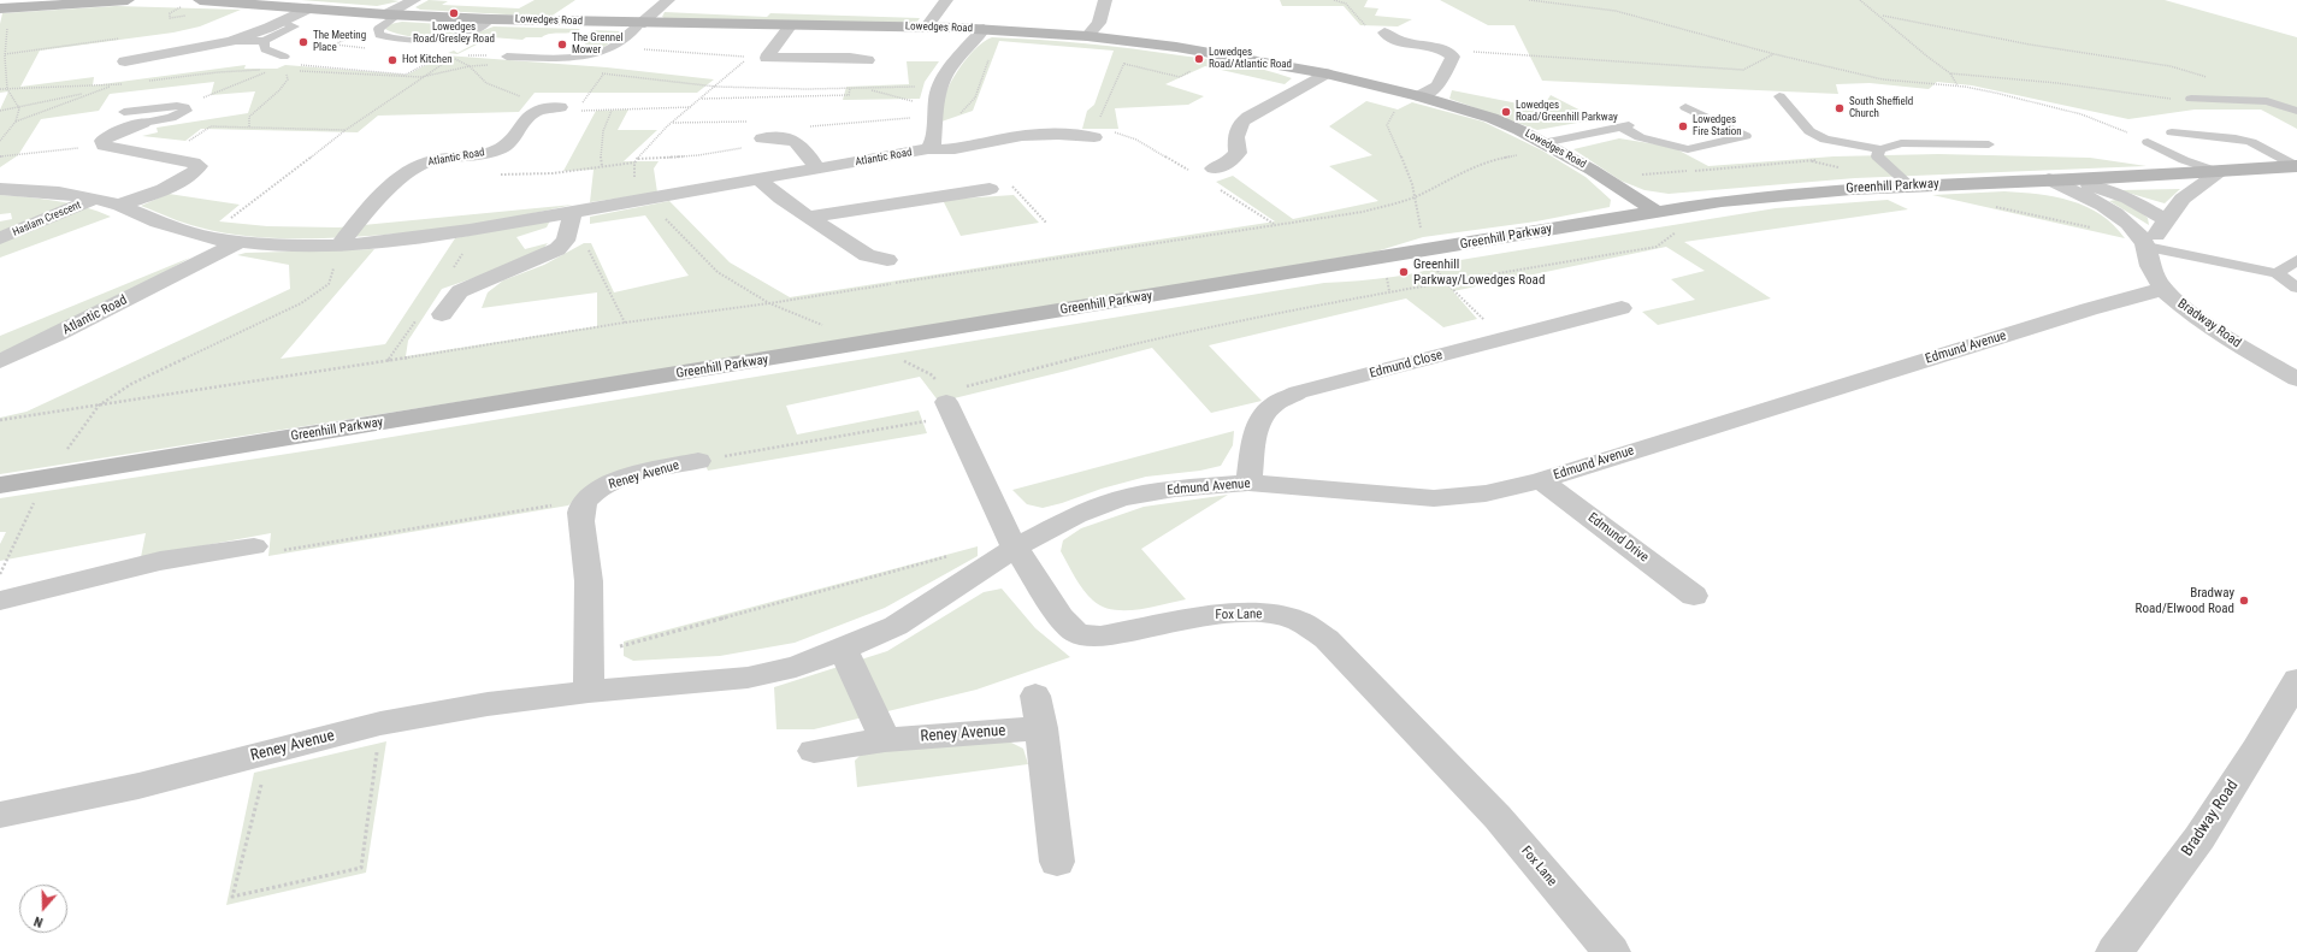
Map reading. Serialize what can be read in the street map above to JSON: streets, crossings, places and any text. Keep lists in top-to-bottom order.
{
  "streets": {
    "street": [
      "Lowedges Road",
      "Atlantic Road",
      "Greenhill Parkway",
      "Haslam Crescent",
      "Bradway Road",
      "Edmund Avenue",
      "Edmund Close",
      "Reney Avenue",
      "Edmund Drive",
      "Fox Lane"
    ]
  },
  "crossings": [
    ["Lowedges Road", "Atlantic Road"],
    ["Lowedges Road", "Greenhill Parkway"],
    ["Atlantic Road", "Haslam Crescent"],
    ["Greenhill Parkway", "Bradway Road"],
    ["Bradway Road", "Edmund Avenue"],
    ["Edmund Avenue", "Edmund Close"],
    ["Edmund Avenue", "Reney Avenue"],
    ["Edmund Avenue", "Edmund Drive"],
    ["Edmund Avenue", "Fox Lane"],
    ["Reney Avenue", "Fox Lane"]
  ],
  "places": [
    "Lowedges Road/Gresley Road",
    "The Meeting Place",
    "The Grennel Mower",
    "Lowedges Road/Atlantic Road",
    "Hot Kitchen",
    "South Sheffield Church",
    "Lowedges Road/Greenhill Parkway",
    "Lowedges Fire Station",
    "Greenhill Parkway/Lowedges Road",
    "Bradway Road/Elwood Road"
  ],
  "north": "bottom"
}
